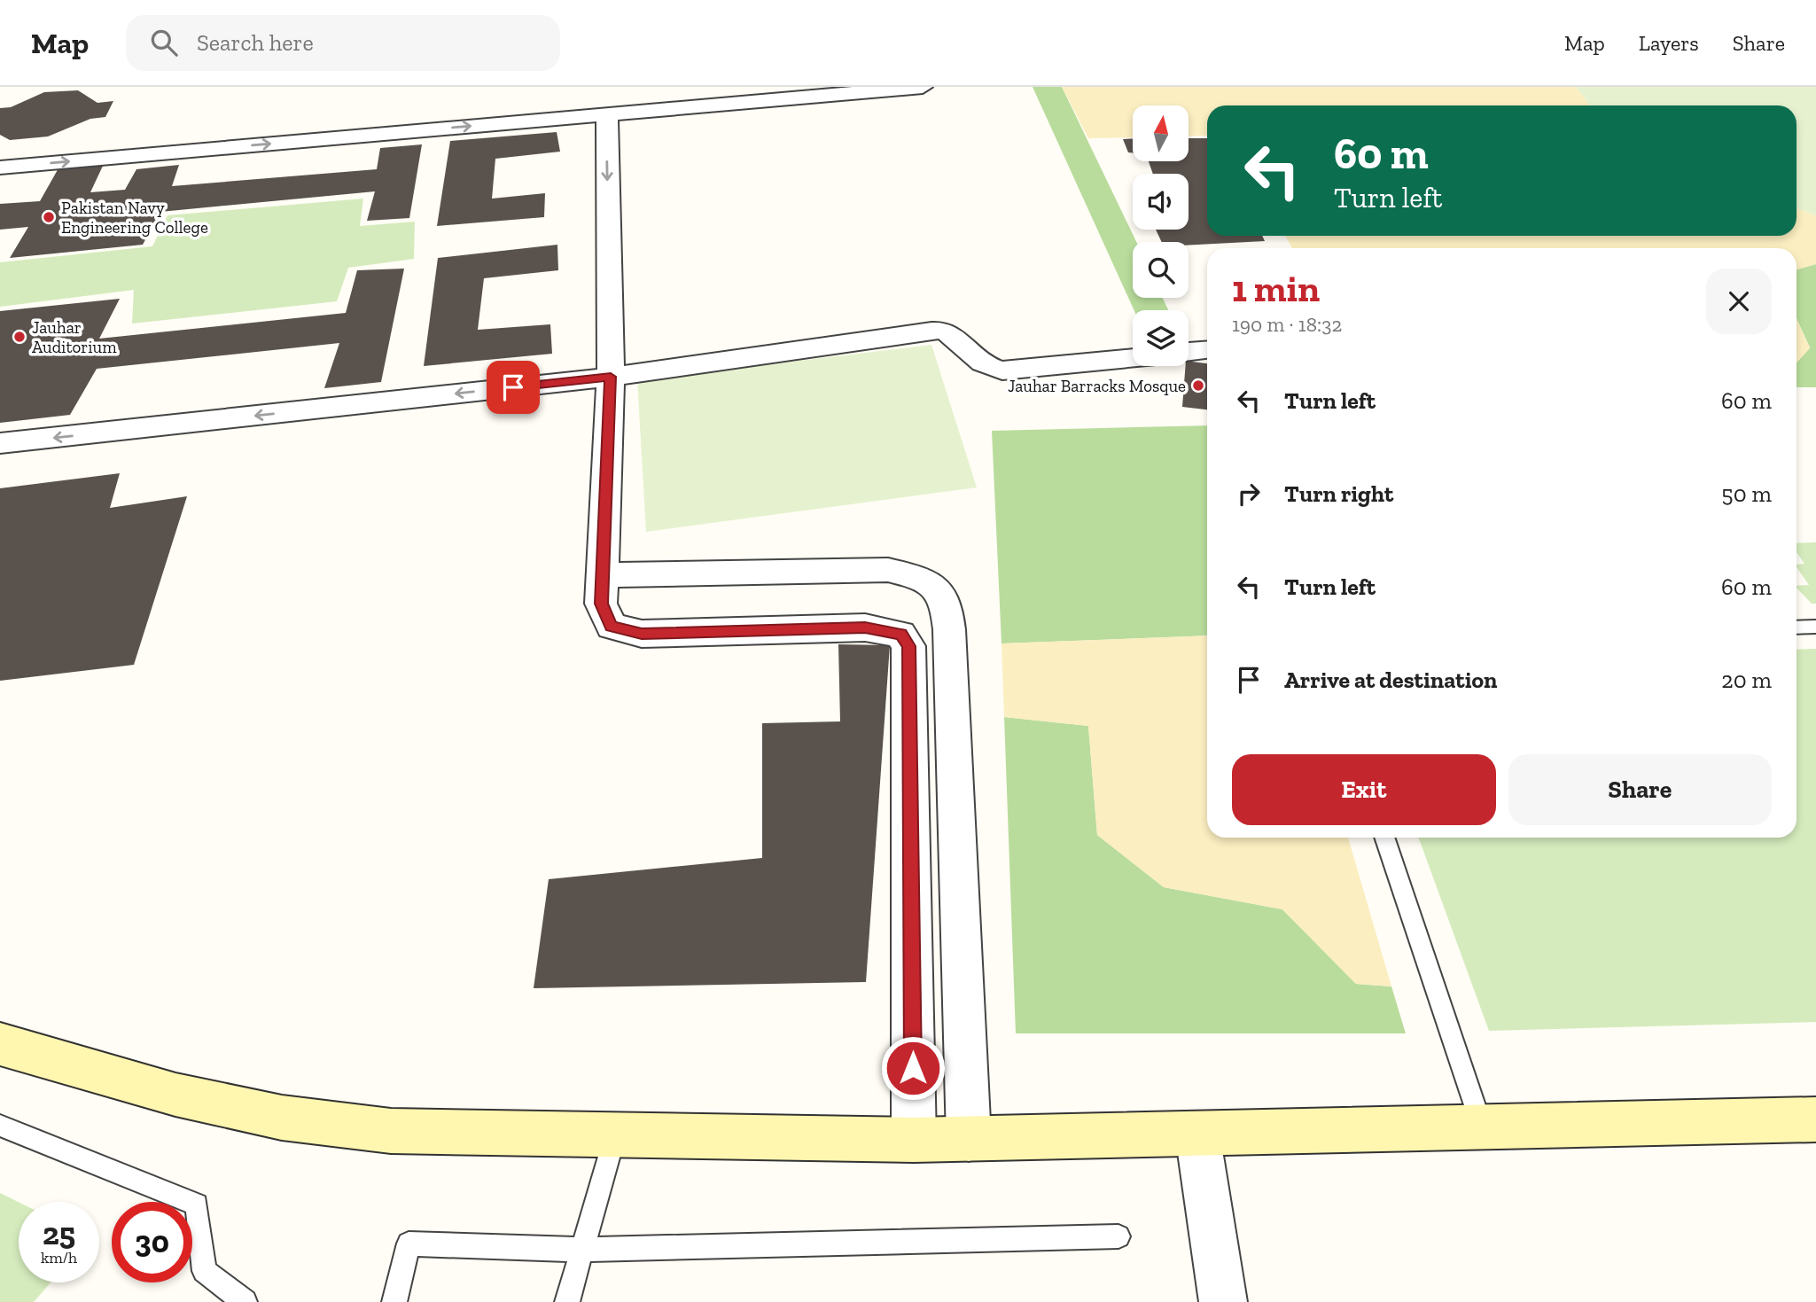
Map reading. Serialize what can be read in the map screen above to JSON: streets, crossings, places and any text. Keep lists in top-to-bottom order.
{
  "places": ["Pakistan Navy Engineering College", "Jauhar Auditorium", "Jauhar Barracks Mosque"],
  "north": "top",
  "page": {
    "header": "Map",
    "search": "Search here",
    "nav": ["Map", "Layers", "Share"],
    "turn": ["60 m", "Turn left"],
    "heading": ["1 min", "190 m · 18:32"],
    "list": [
      {
        "name": "Turn left",
        "value": "60 m"
      },
      {
        "name": "Turn right",
        "value": "50 m"
      },
      {
        "name": "Turn left",
        "value": "60 m"
      },
      {
        "name": "Arrive at destination",
        "value": "20 m"
      }
    ],
    "buttons": ["Exit", "Share"],
    "speed": "25 km/h",
    "limit": "30"
  }
}
